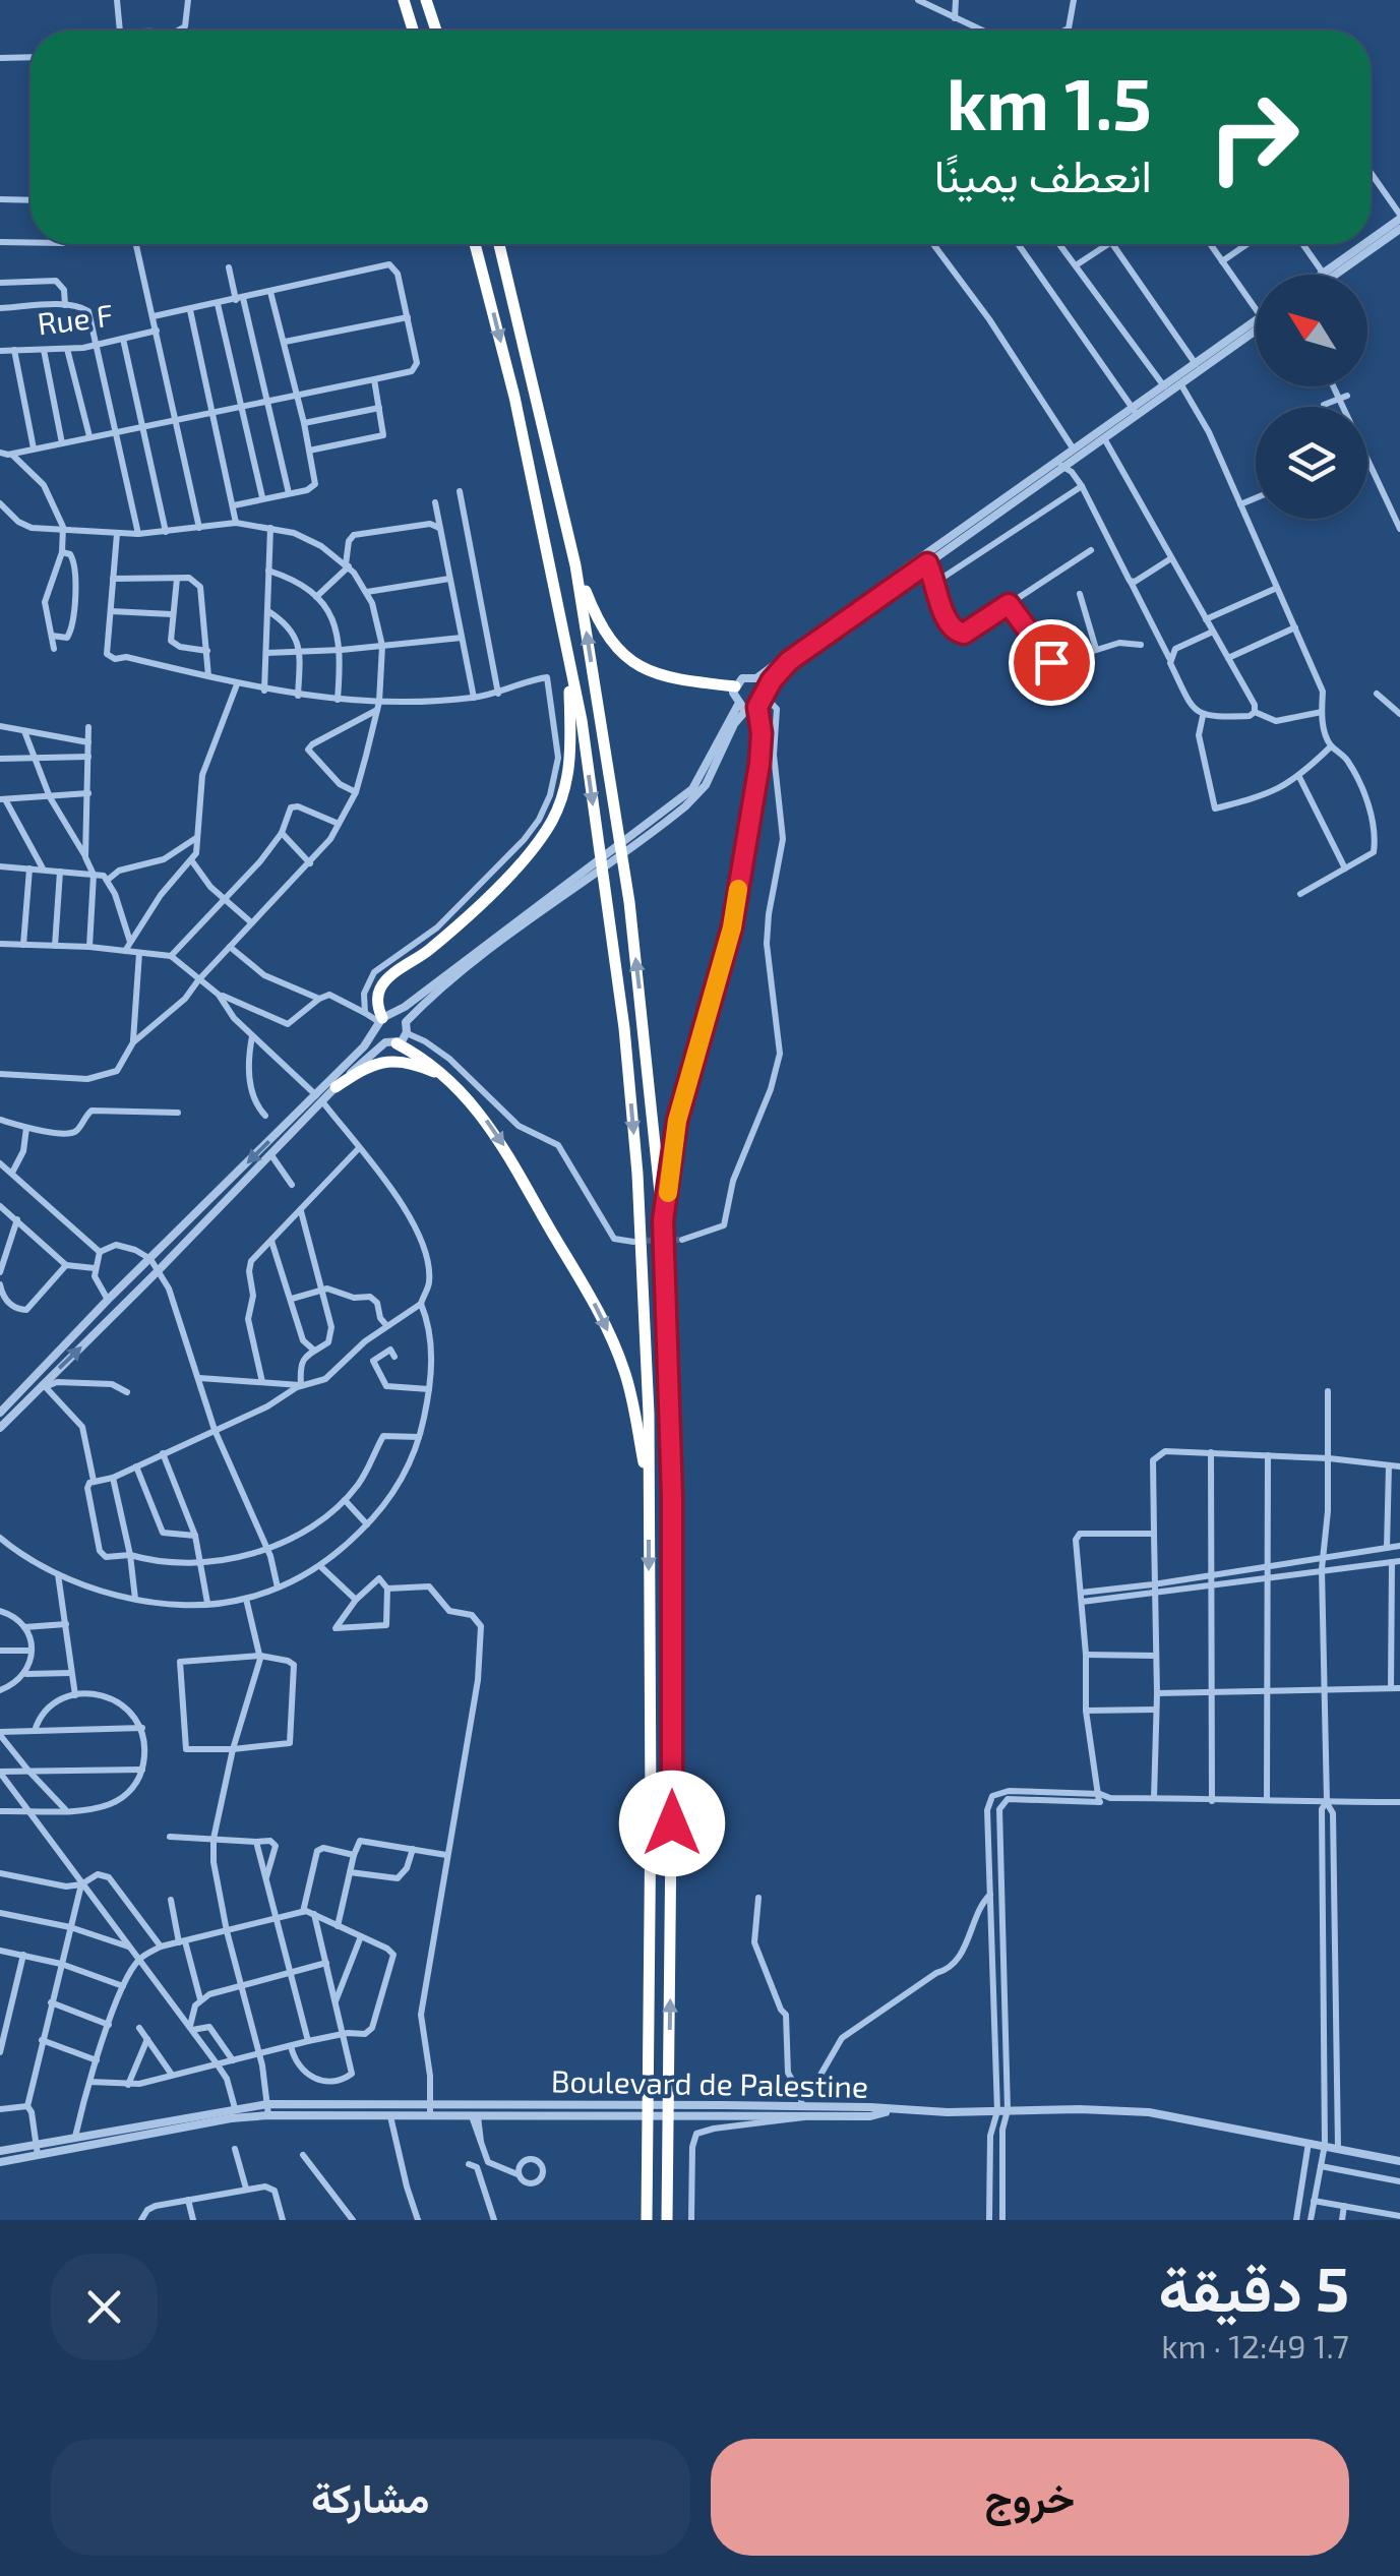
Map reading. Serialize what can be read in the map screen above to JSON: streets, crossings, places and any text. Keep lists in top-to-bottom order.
{
  "streets": {
    "street": ["Rue F", "Boulevard de Palestine"]
  },
  "north": "top left",
  "page": {
    "turn": ["1.5 km", "انعطف يمينًا"],
    "heading": ["5 دقيقة", "1.7 km · 12:49"],
    "buttons": ["خروج", "مشاركة"]
  }
}
